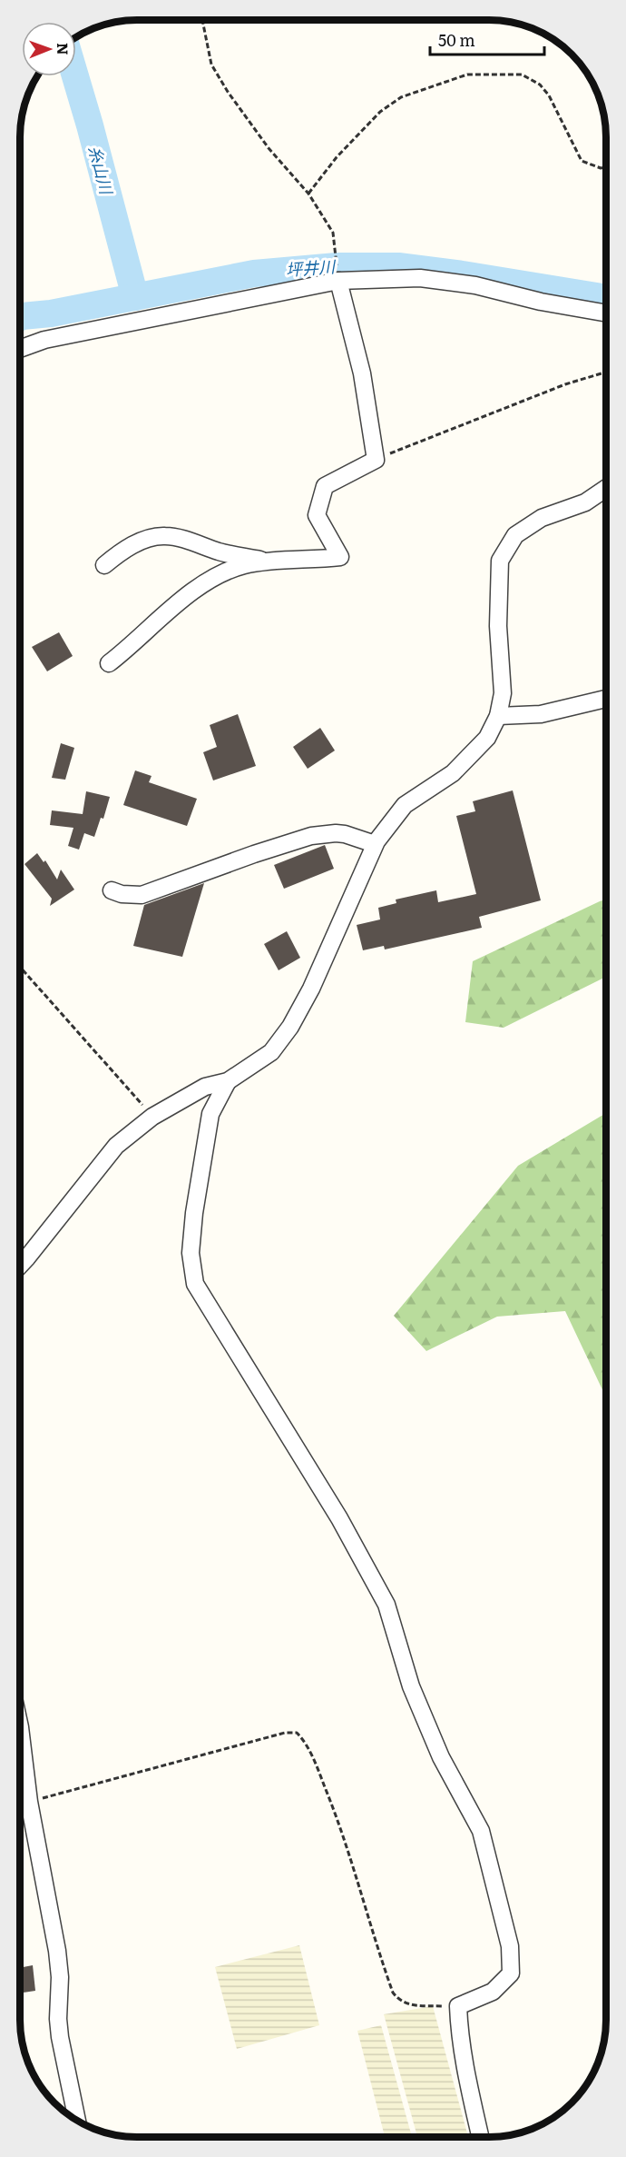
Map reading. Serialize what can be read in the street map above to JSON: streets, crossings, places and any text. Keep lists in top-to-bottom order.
{
  "water": ["糸山川", "坪井川"],
  "scale_bar": "50 m",
  "north": "right"
}
